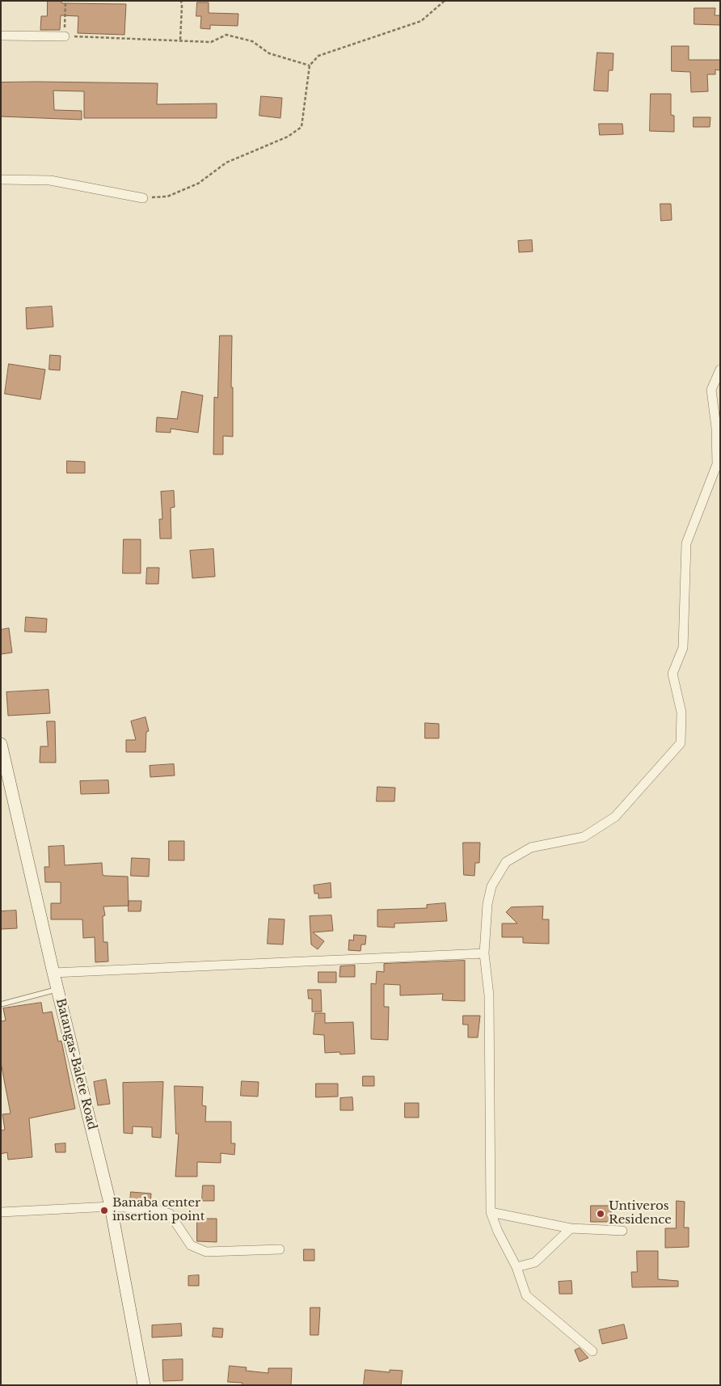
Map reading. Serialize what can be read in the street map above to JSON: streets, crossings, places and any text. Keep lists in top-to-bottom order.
{
  "streets": {
    "main road": ["Batangas-Balete Road"]
  },
  "places": ["Banaba center insertion point", "Untiveros Residence"]
}
